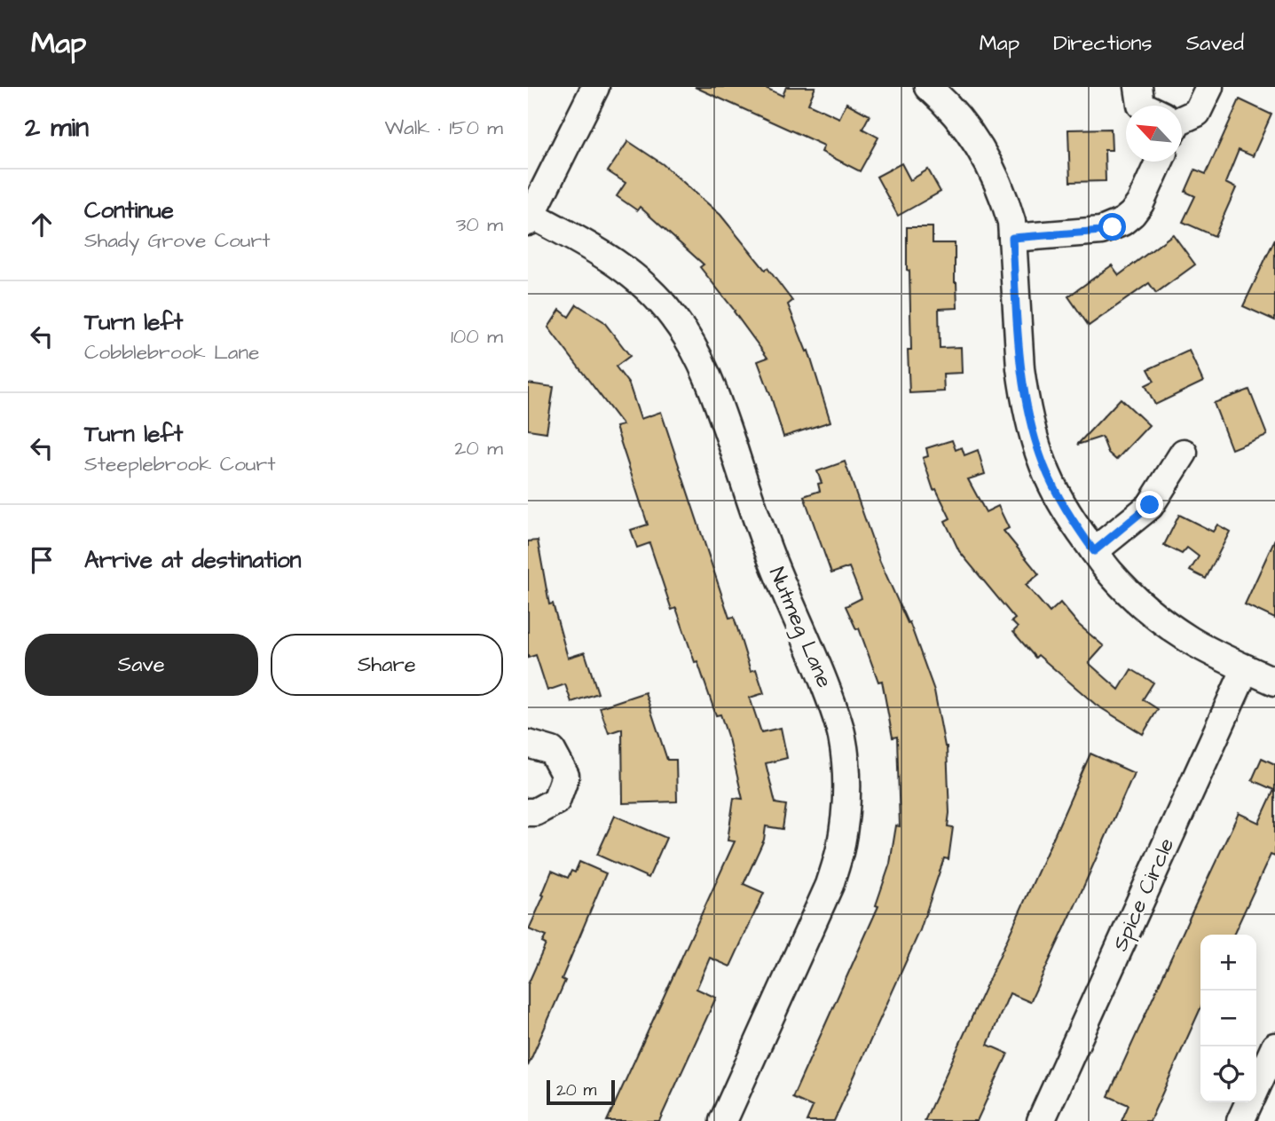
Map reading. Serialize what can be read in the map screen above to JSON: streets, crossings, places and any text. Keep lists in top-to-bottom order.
{
  "streets": {
    "street": ["Nutmeg Lane", "Spice Circle"]
  },
  "scale_bar": "20 m",
  "north": "top left",
  "page": {
    "header": "Map",
    "nav": ["Map", "Directions", "Saved"],
    "heading": ["2 min", "Walk · 150 m"],
    "list": [
      ["Continue", "Shady Grove Court", "30 m"],
      ["Turn left", "Cobblebrook Lane", "100 m"],
      ["Turn left", "Steeplebrook Court", "20 m"],
      "Arrive at destination"
    ],
    "buttons": ["Save", "Share"],
    "map_buttons": ["+", "−"],
    "scale": "20 m"
  }
}
